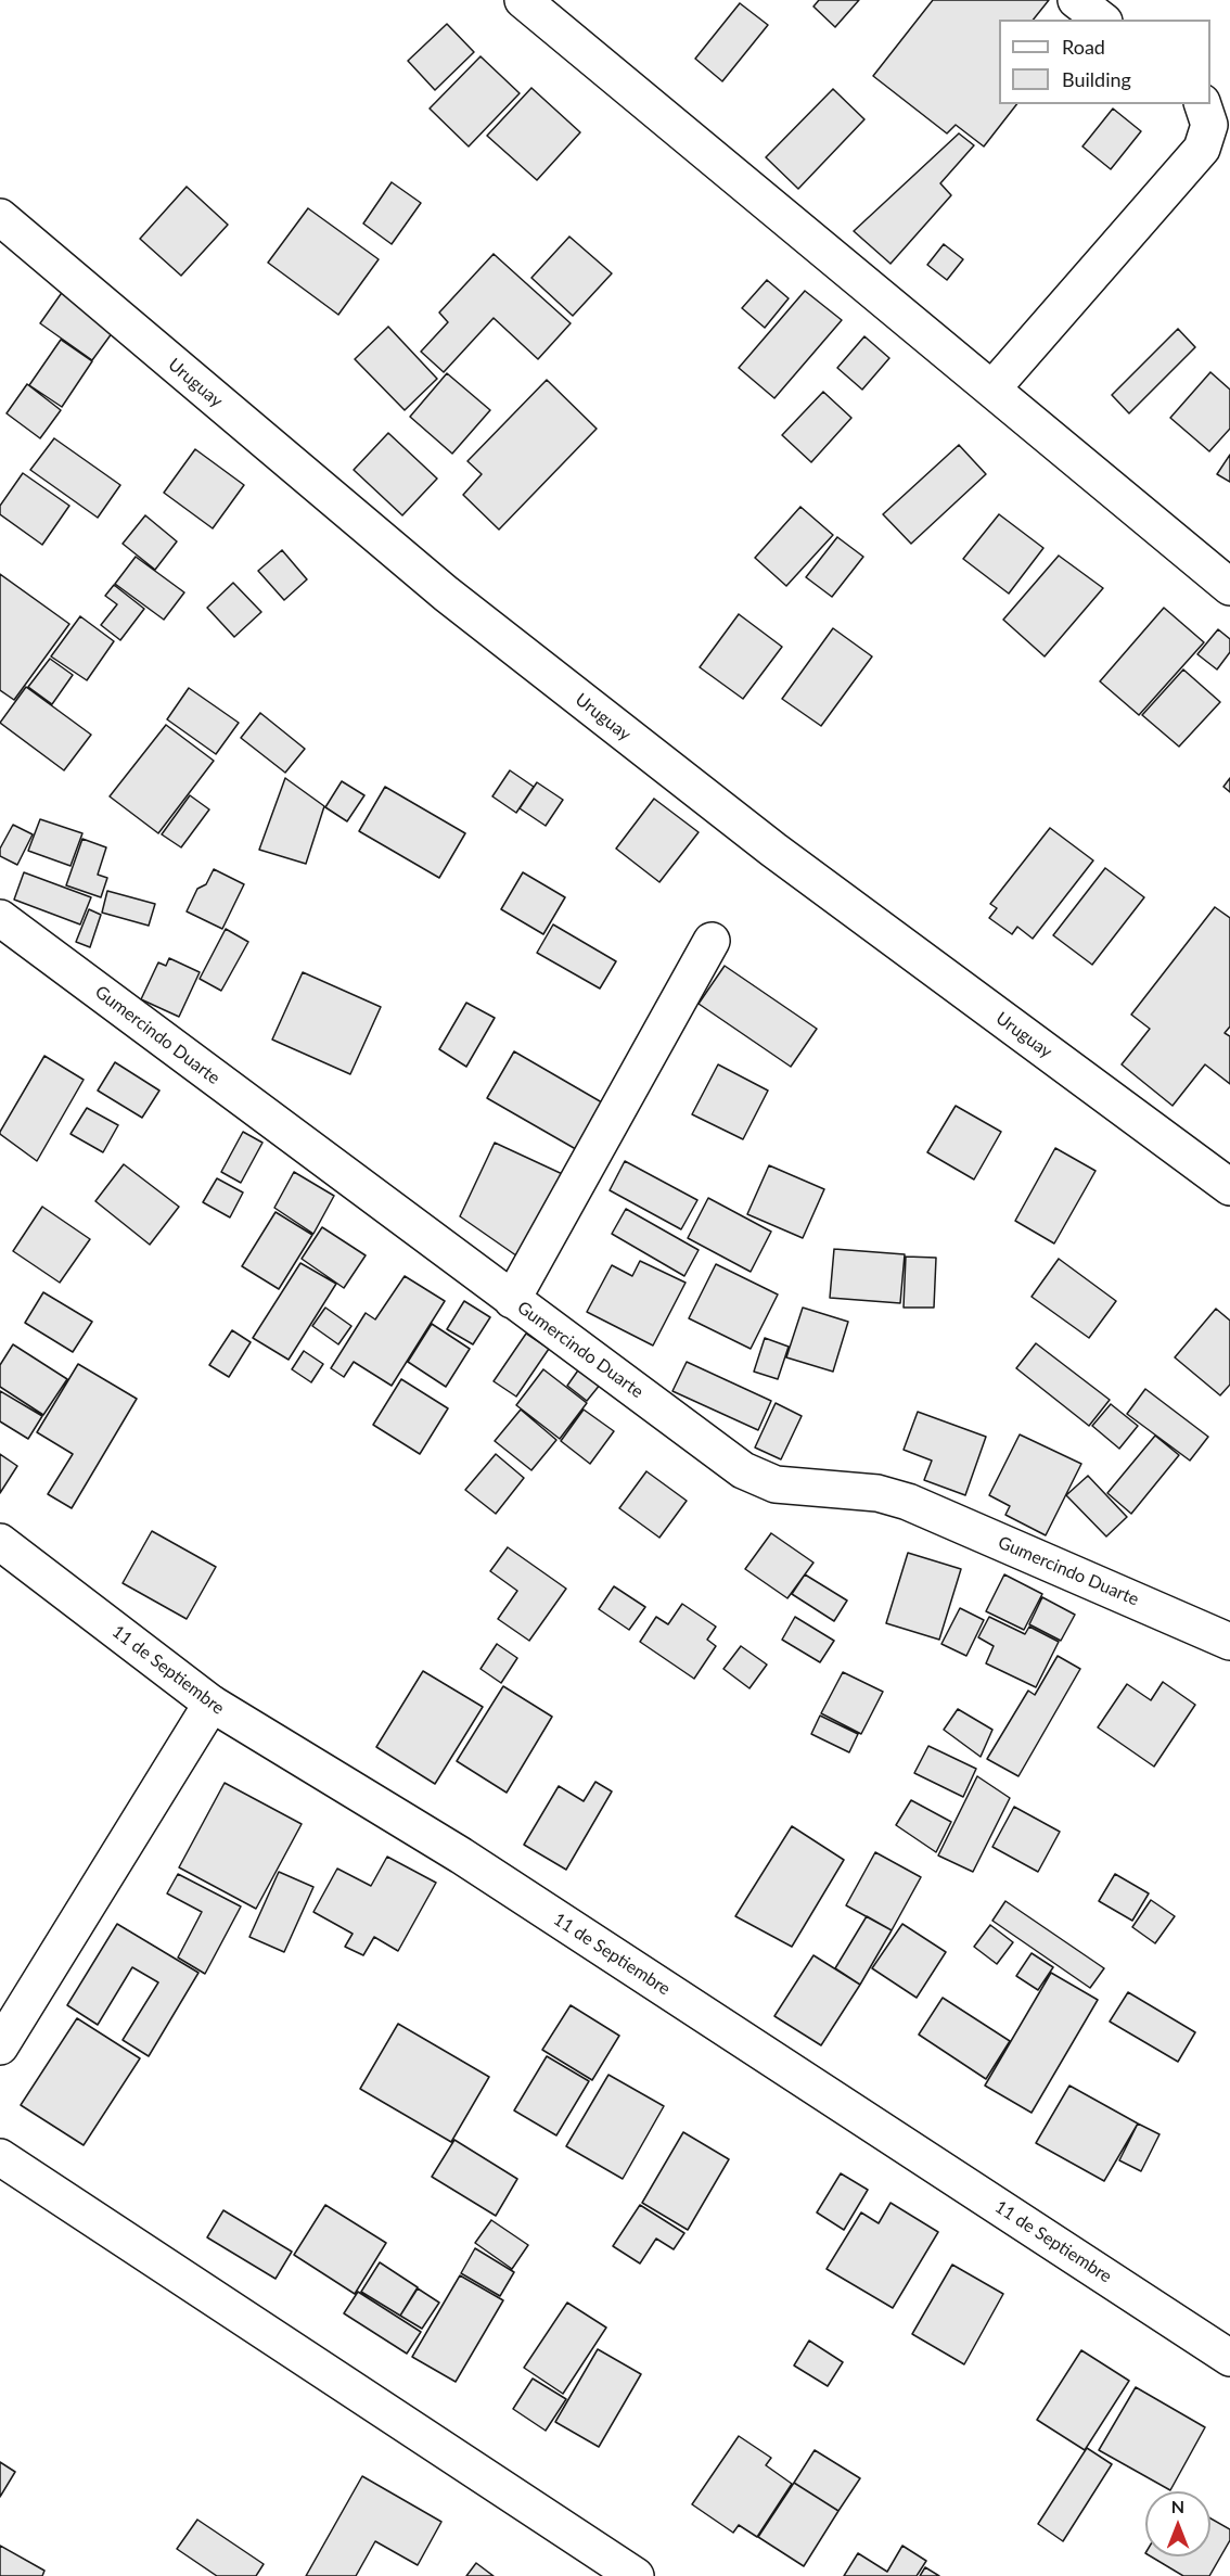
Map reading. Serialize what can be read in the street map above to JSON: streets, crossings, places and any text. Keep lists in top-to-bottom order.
{
  "streets": {
    "street": ["Uruguay", "Gumercindo Duarte", "11 de Septiembre"]
  },
  "legend": ["Road", "Building"],
  "north": "top"
}
